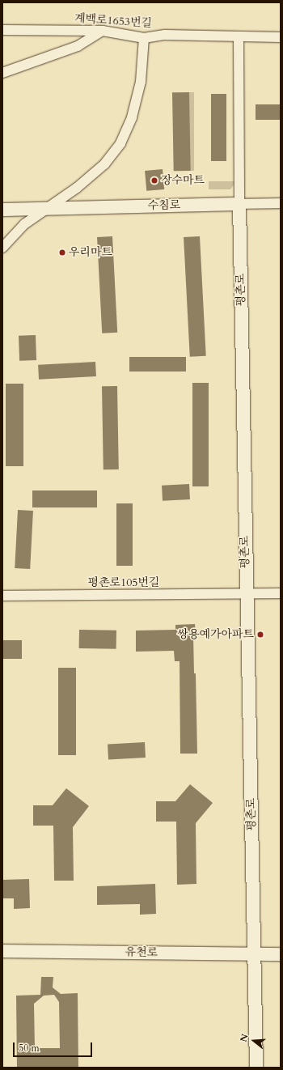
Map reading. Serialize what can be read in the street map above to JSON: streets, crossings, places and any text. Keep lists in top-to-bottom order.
{
  "streets": {
    "main road": ["수침로", "평촌로", "유천로"],
    "street": ["계백로1653번길", "평촌로105번길"]
  },
  "crossings": [
    ["계백로1653번길", "평촌로"],
    ["수침로", "평촌로"],
    ["평촌로", "평촌로105번길"],
    ["평촌로", "유천로"]
  ],
  "places": ["장수마트", "우리마트", "쌍용예가아파트"],
  "scale_bar": "50 m",
  "north": "left"
}
